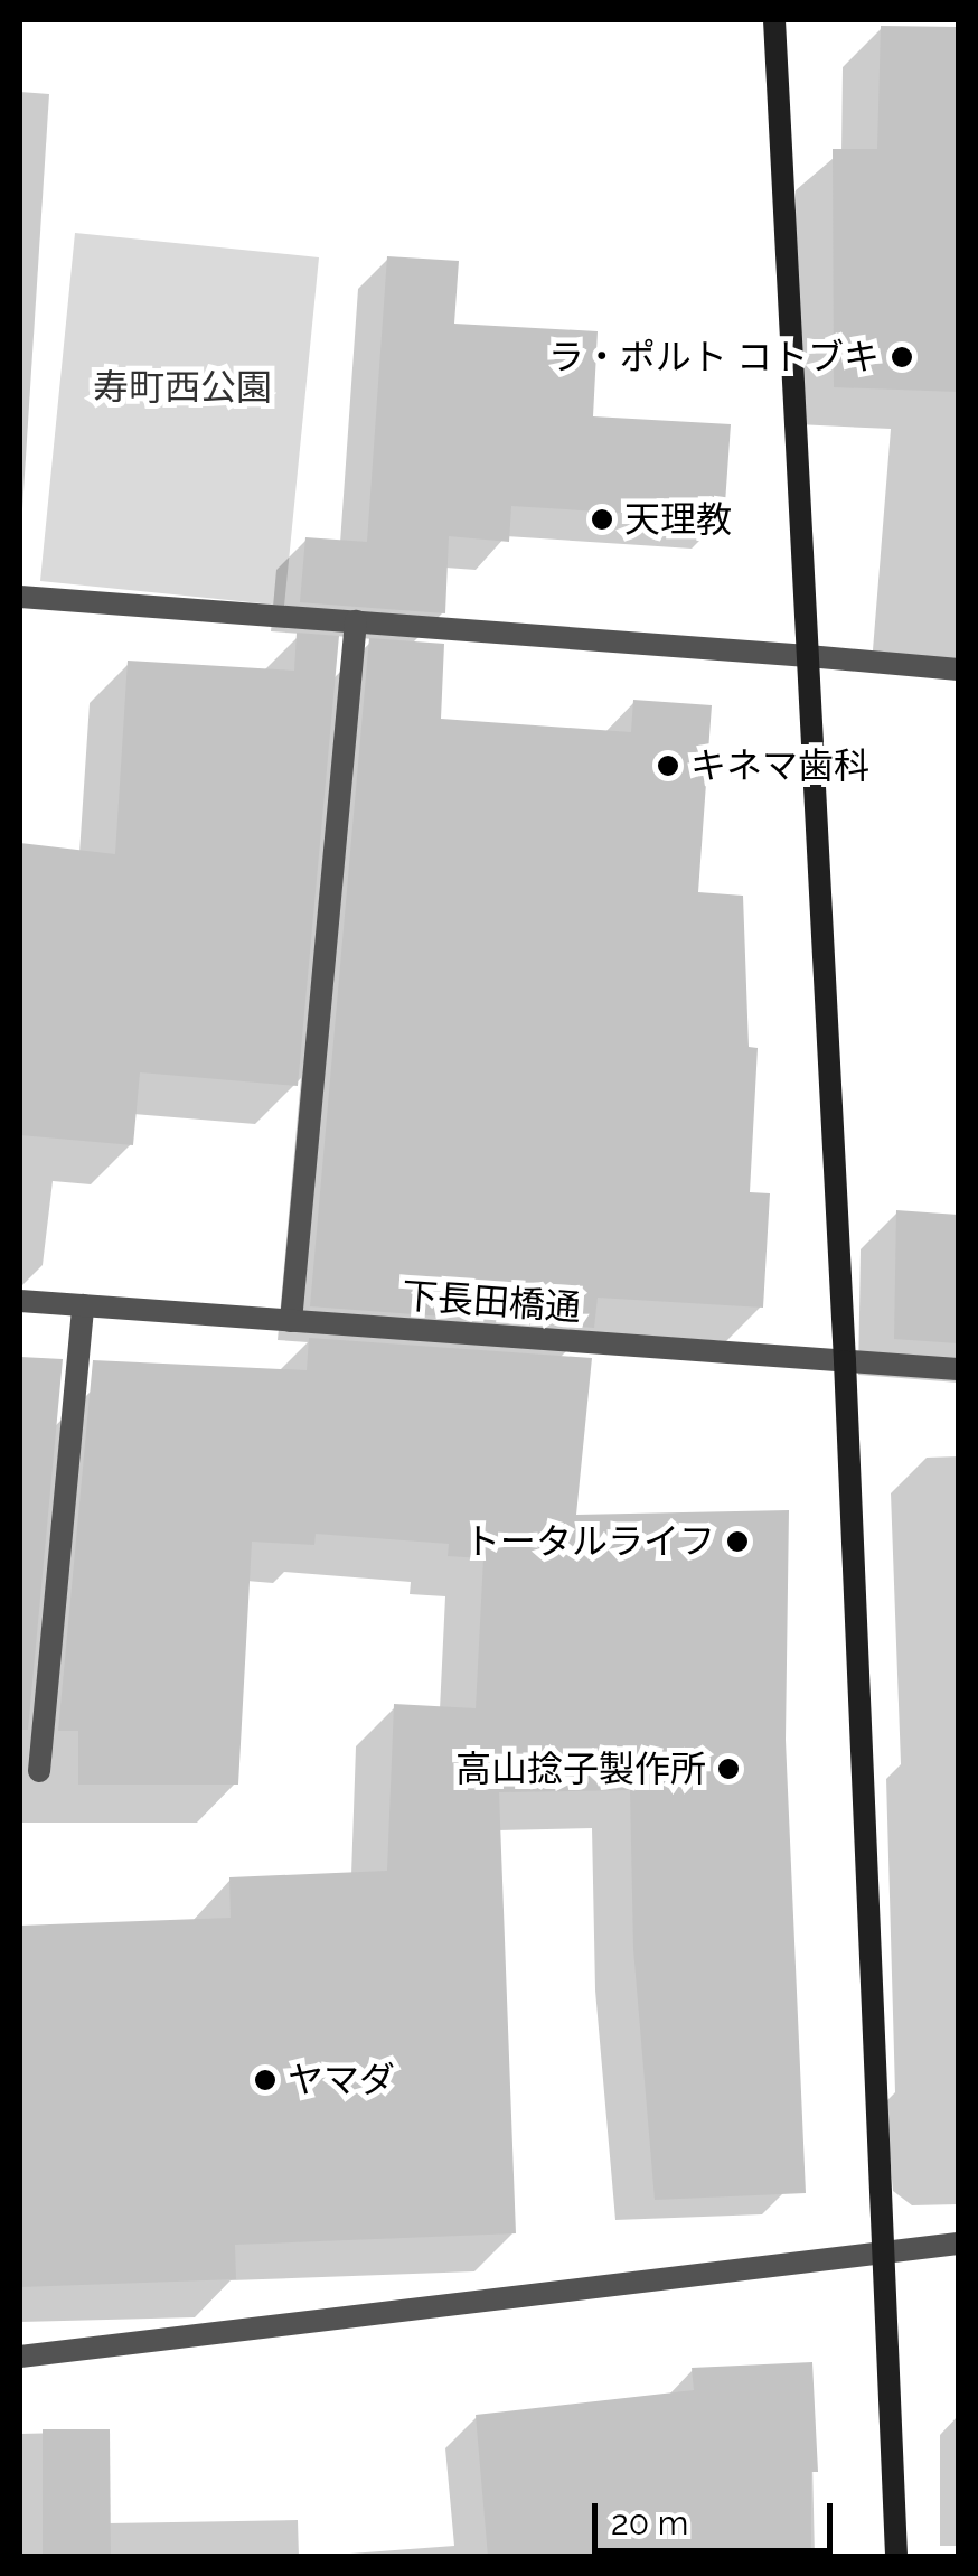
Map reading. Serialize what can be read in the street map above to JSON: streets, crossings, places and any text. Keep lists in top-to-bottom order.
{
  "streets": {
    "street": ["下長田橋通"]
  },
  "parks": ["寿町西公園"],
  "places": [
    "ラ・ポルト コトブキ",
    "天理教",
    "キネマ歯科",
    "トータルライフ",
    "高山捻子製作所",
    "ヤマダ"
  ],
  "scale_bar": "20 m"
}
